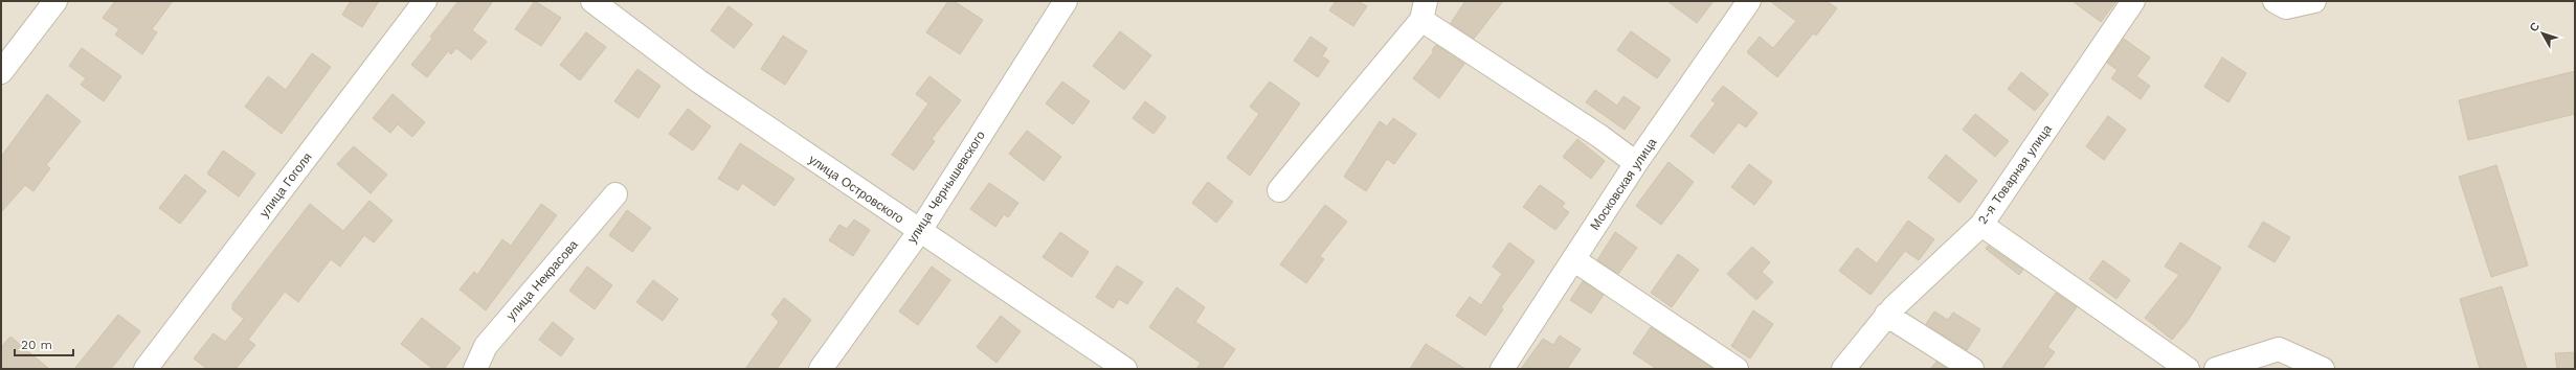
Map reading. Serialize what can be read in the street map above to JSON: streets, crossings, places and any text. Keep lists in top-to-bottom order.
{
  "streets": {
    "street": [
      "2-я Товарная улица",
      "Московская улица",
      "улица Гоголя",
      "улица Чернышевского",
      "улица Островского",
      "улица Некрасова"
    ]
  },
  "crossings": [
    ["улица Чернышевского", "улица Островского"]
  ],
  "scale_bar": "20 m",
  "north": "top left"
}
